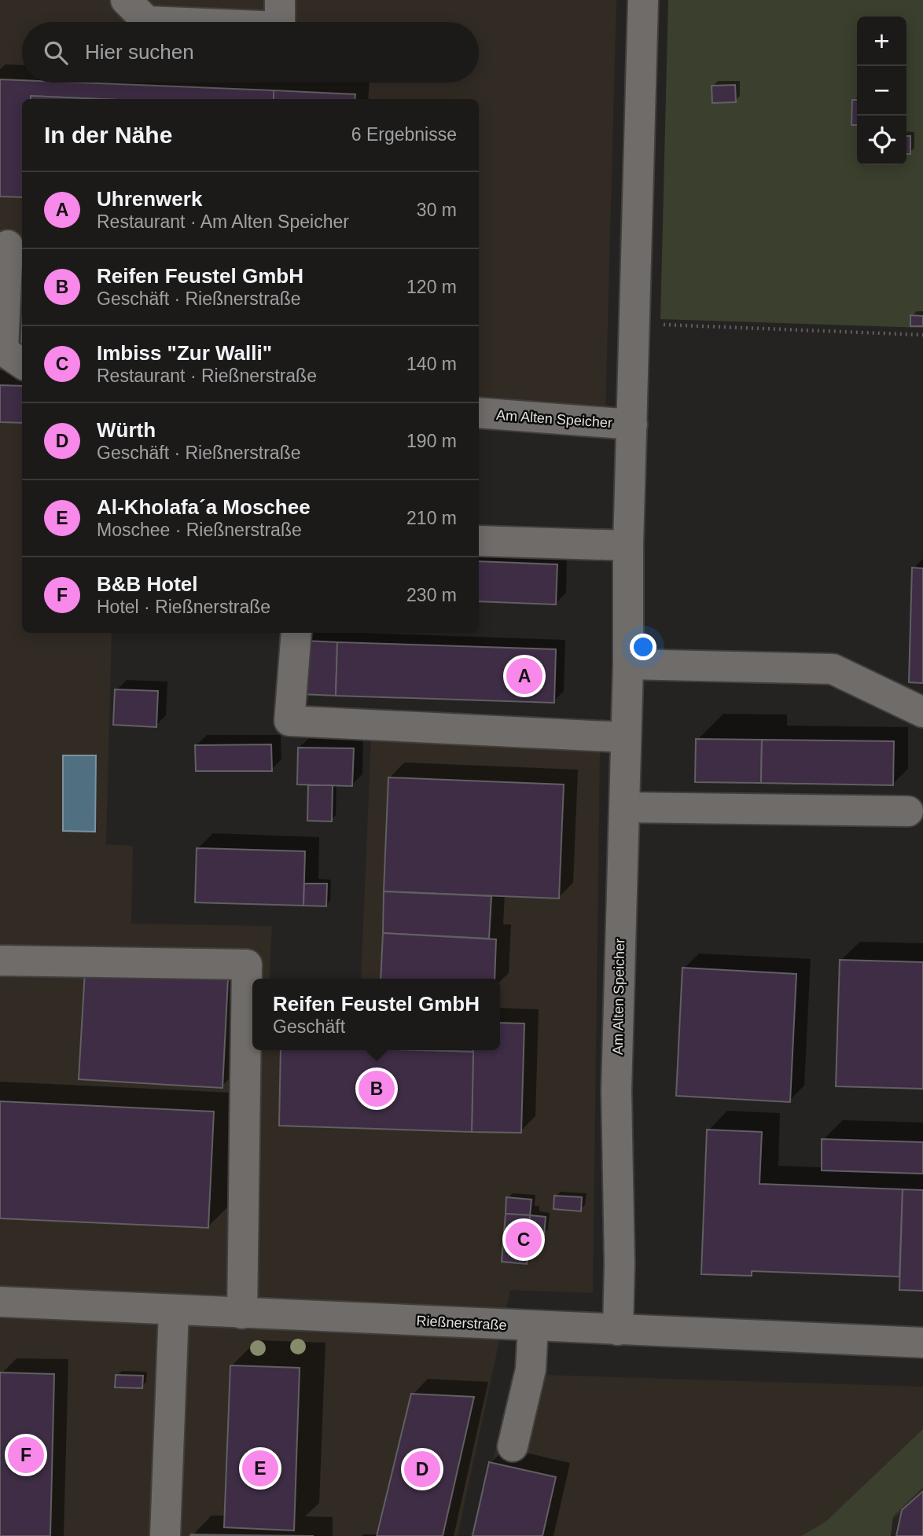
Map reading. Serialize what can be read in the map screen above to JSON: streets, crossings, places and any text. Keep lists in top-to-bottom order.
{
  "streets": {
    "street": ["Am Alten Speicher", "Rießnerstraße"]
  },
  "crossings": [
    ["Am Alten Speicher", "Rießnerstraße"]
  ],
  "page": {
    "map_buttons": ["+", "−"],
    "search": "Hier suchen",
    "heading": ["In der Nähe", "6 Ergebnisse"],
    "list": [
      {
        "mark": "A",
        "name": "Uhrenwerk",
        "note": "Restaurant · Am Alten Speicher",
        "value": "30 m"
      },
      {
        "mark": "B",
        "name": "Reifen Feustel GmbH",
        "note": "Geschäft · Rießnerstraße",
        "value": "120 m"
      },
      {
        "mark": "C",
        "name": "Imbiss \"Zur Walli\"",
        "note": "Restaurant · Rießnerstraße",
        "value": "140 m"
      },
      {
        "mark": "D",
        "name": "Würth",
        "note": "Geschäft · Rießnerstraße",
        "value": "190 m"
      },
      {
        "mark": "E",
        "name": "Al-Kholafa´a Moschee",
        "note": "Moschee · Rießnerstraße",
        "value": "210 m"
      },
      {
        "mark": "F",
        "name": "B&B Hotel",
        "note": "Hotel · Rießnerstraße",
        "value": "230 m"
      }
    ],
    "pins": [
      "A",
      "B",
      "C",
      "F",
      "E",
      "D"
    ],
    "popup": ["Reifen Feustel GmbH", "Geschäft"]
  }
}
